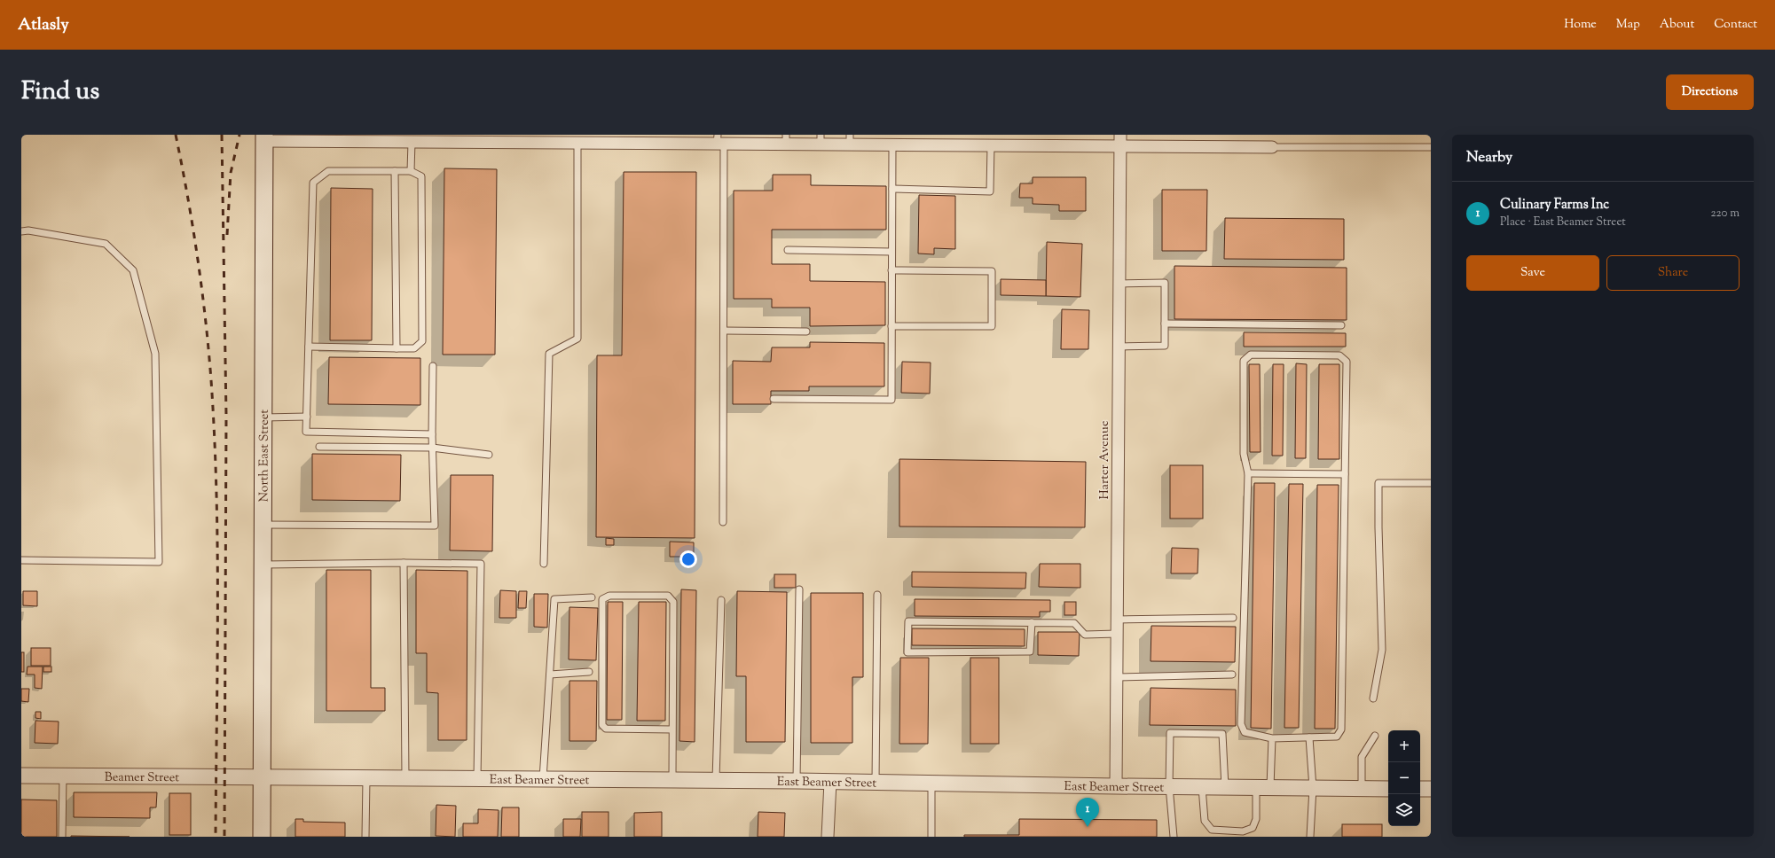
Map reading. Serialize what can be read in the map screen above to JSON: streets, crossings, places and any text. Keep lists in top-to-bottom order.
{
  "streets": {
    "main road": ["North East Street"],
    "street": ["Harter Avenue", "Beamer Street", "East Beamer Street"]
  },
  "crossings": [
    ["North East Street", "Beamer Street"],
    ["North East Street", "East Beamer Street"],
    ["Harter Avenue", "East Beamer Street"],
    ["Beamer Street", "East Beamer Street"]
  ],
  "page": {
    "header": "Atlasly",
    "nav": [
      "Home",
      "Map",
      "About",
      "Contact"
    ],
    "title": "Find us",
    "buttons": [
      "Directions",
      ["Save", "Share"]
    ],
    "heading": "Nearby",
    "list": [
      {
        "mark": "1",
        "name": "Culinary Farms Inc",
        "note": "Place · East Beamer Street",
        "value": "220 m"
      }
    ],
    "map_buttons": ["+", "−"],
    "pins": "1"
  }
}
